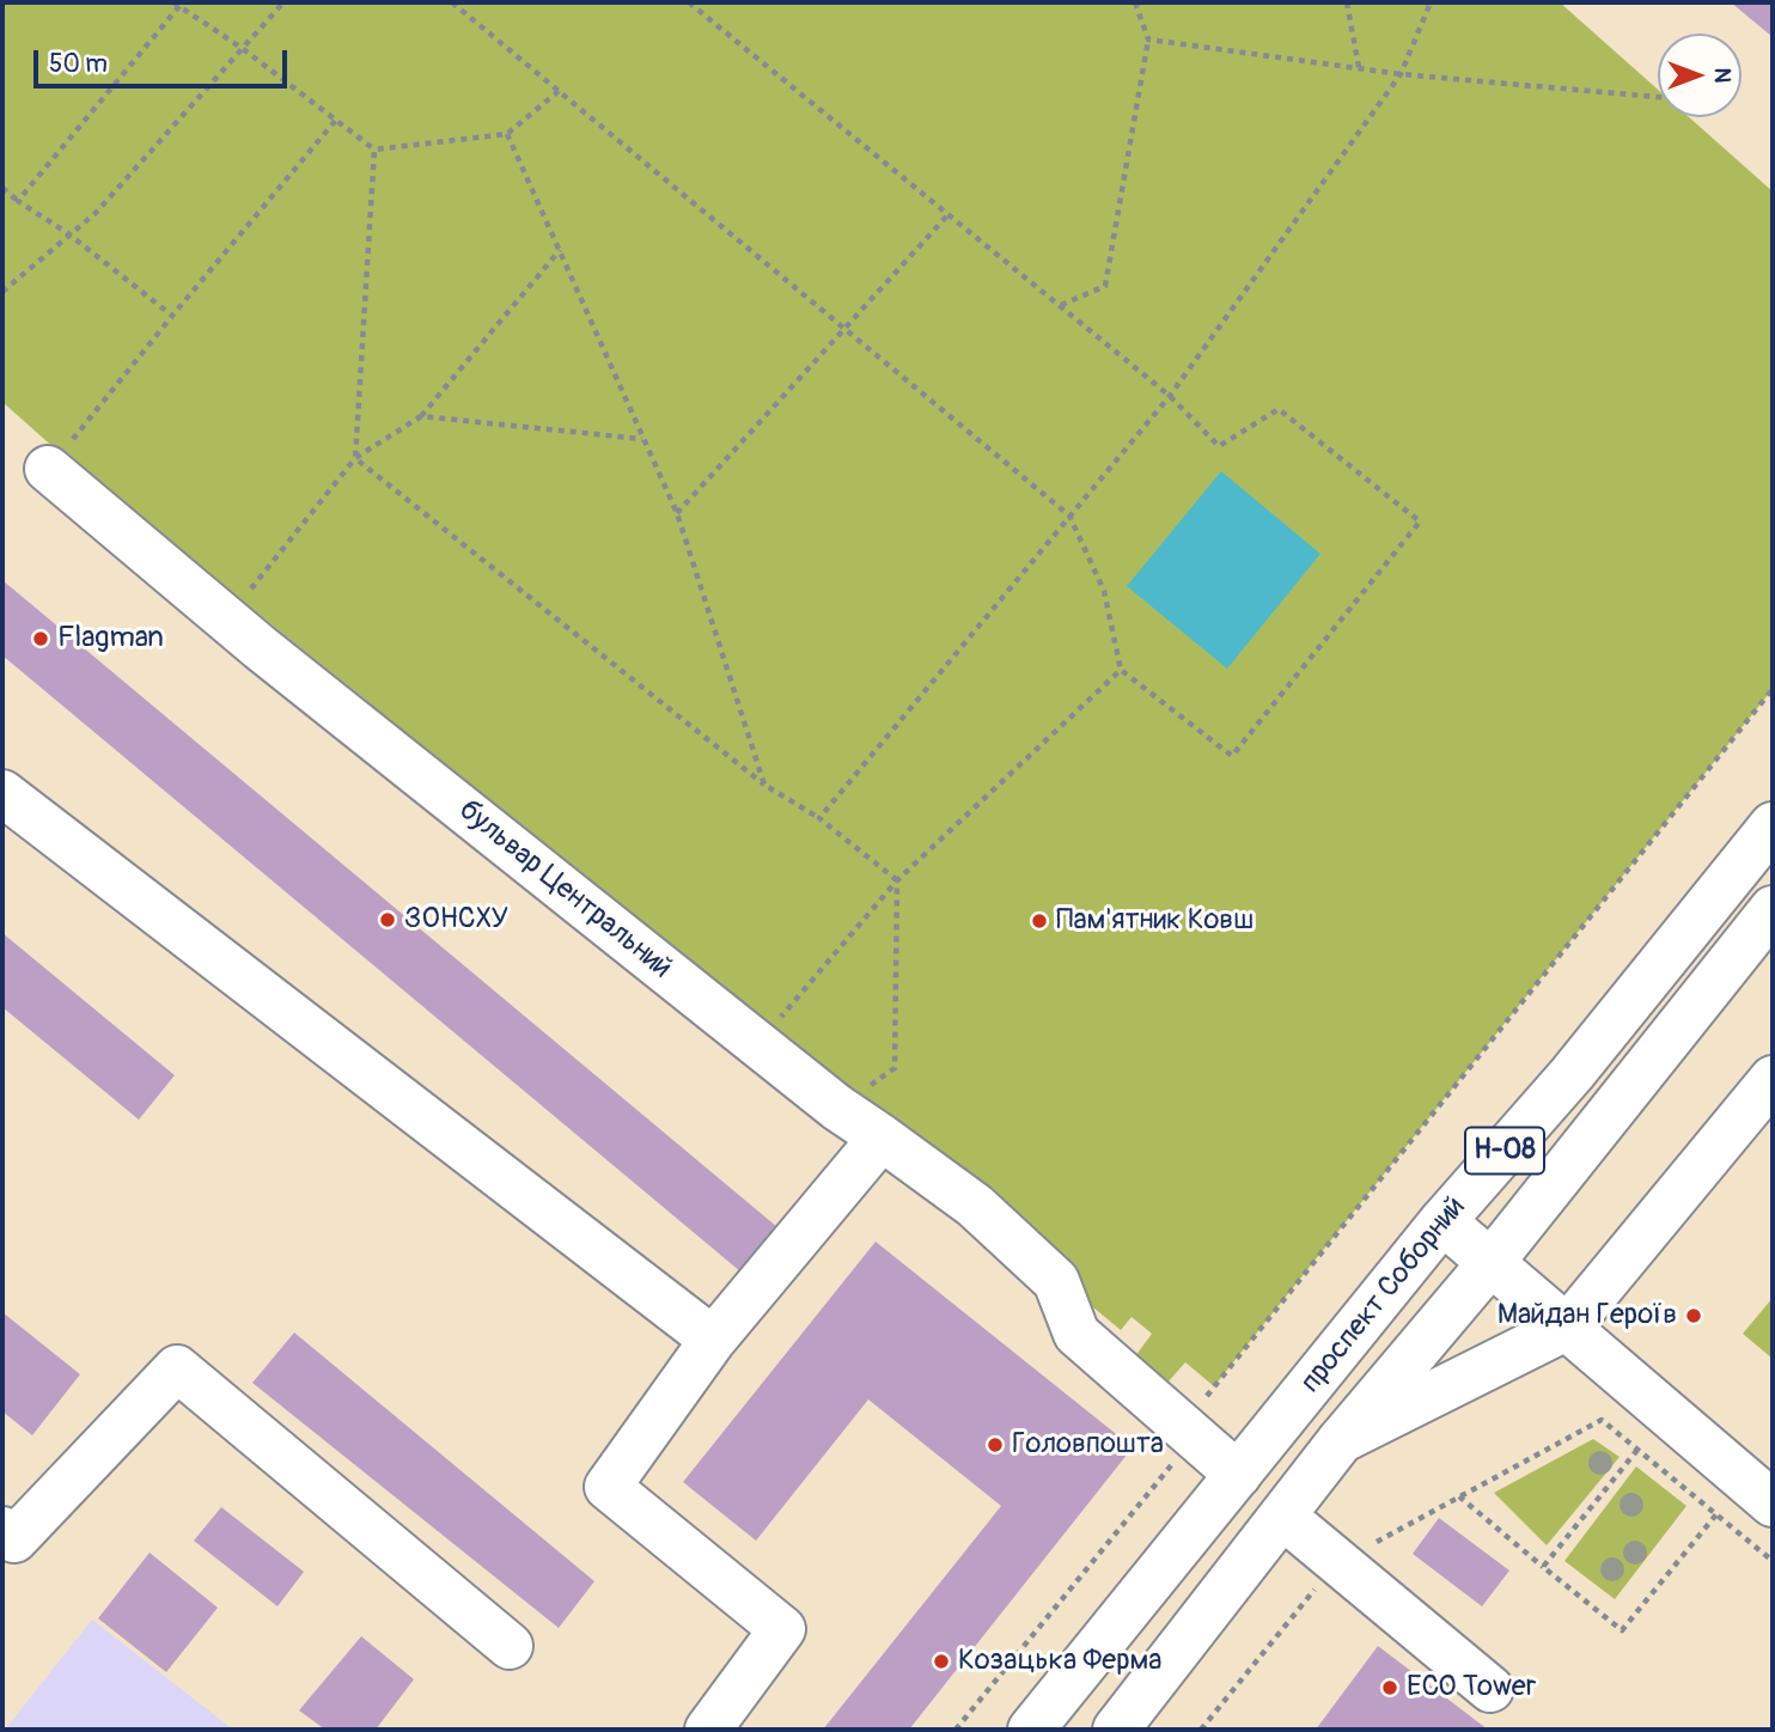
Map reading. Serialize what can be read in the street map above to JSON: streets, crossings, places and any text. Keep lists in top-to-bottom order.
{
  "streets": {
    "main road": ["бульвар Центральний", "Н-08", "проспект Соборний"]
  },
  "crossings": [
    ["бульвар Центральний", "проспект Соборний"]
  ],
  "places": [
    "Flagman",
    "ЗОНСХУ",
    "Пам'ятник Ковш",
    "Майдан Героїв",
    "Головпошта",
    "Козацька Ферма",
    "ECO Tower"
  ],
  "scale_bar": "50 m",
  "north": "right"
}
